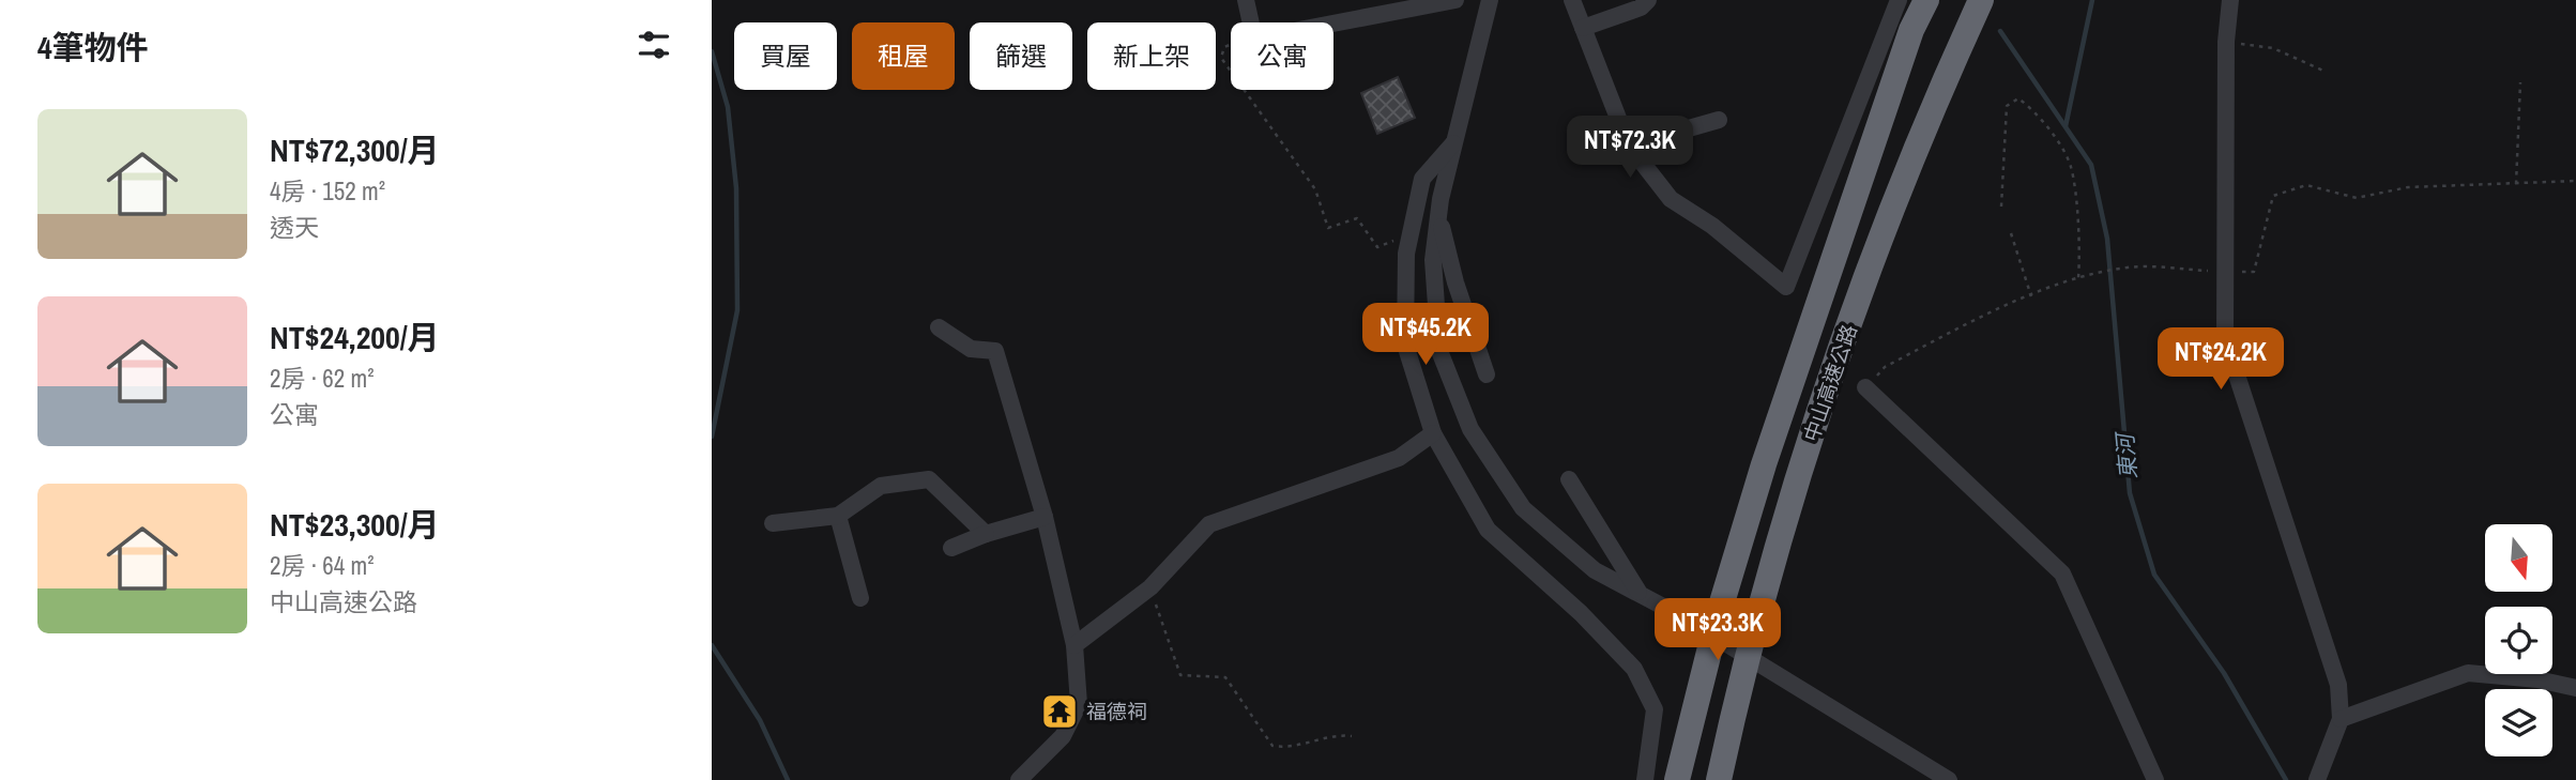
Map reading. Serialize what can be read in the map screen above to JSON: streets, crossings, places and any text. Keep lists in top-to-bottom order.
{
  "streets": {
    "highway": ["中山高速公路"]
  },
  "water": ["東河"],
  "places": {
    "temple": ["福德祠"]
  },
  "north": "bottom",
  "page": {
    "heading": "4筆物件",
    "chip": [
      "買屋",
      "租屋",
      "篩選",
      "新上架",
      "公寓"
    ],
    "list": [
      {
        "name": "NT$72,300/月",
        "note": "4房 · 152 m² · 透天"
      },
      {
        "name": "NT$24,200/月",
        "note": "2房 · 62 m² · 公寓"
      },
      {
        "name": "NT$23,300/月",
        "note": "2房 · 64 m² · 中山高速公路"
      }
    ],
    "price": [
      "NT$72.3K",
      "NT$45.2K",
      "NT$24.2K",
      "NT$23.3K"
    ]
  }
}
